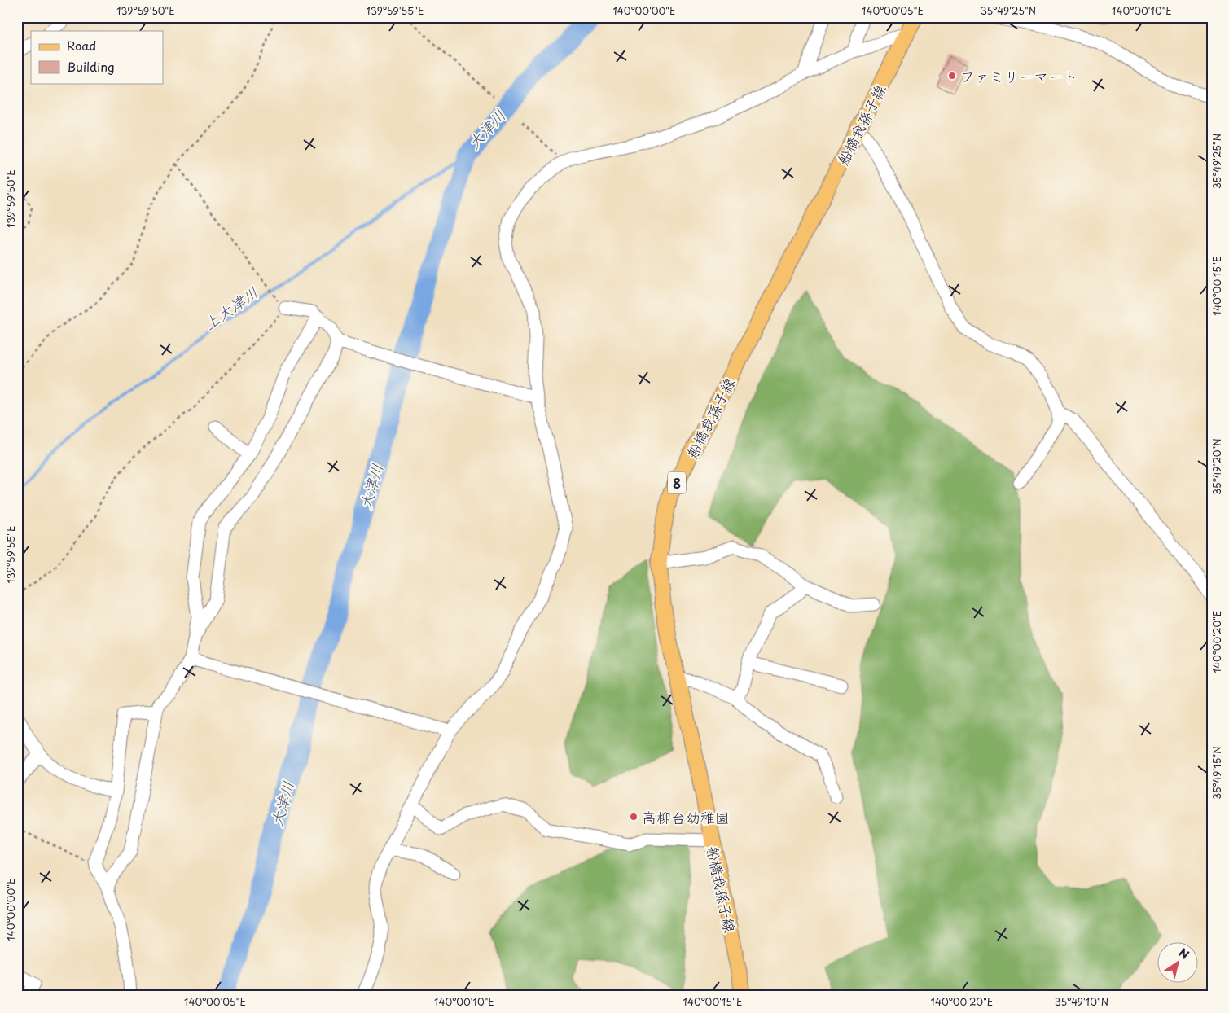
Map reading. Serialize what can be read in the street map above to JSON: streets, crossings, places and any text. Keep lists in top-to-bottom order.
{
  "streets": {
    "main road": ["船橋我孫子線", "8"]
  },
  "water": ["大津川", "上大津川"],
  "places": ["ファミリーマート", "高柳台幼稚園"],
  "legend": ["Road", "Building"],
  "north": "top right",
  "coordinates": [
    "139°59'50\"E",
    "139°59'55\"E",
    "140°00'00\"E",
    "140°00'05\"E",
    "35°49'25\"N",
    "140°00'10\"E",
    "140°00'15\"E",
    "35°49'20\"N",
    "140°00'20\"E",
    "35°49'15\"N",
    "35°49'10\"N"
  ]
}
